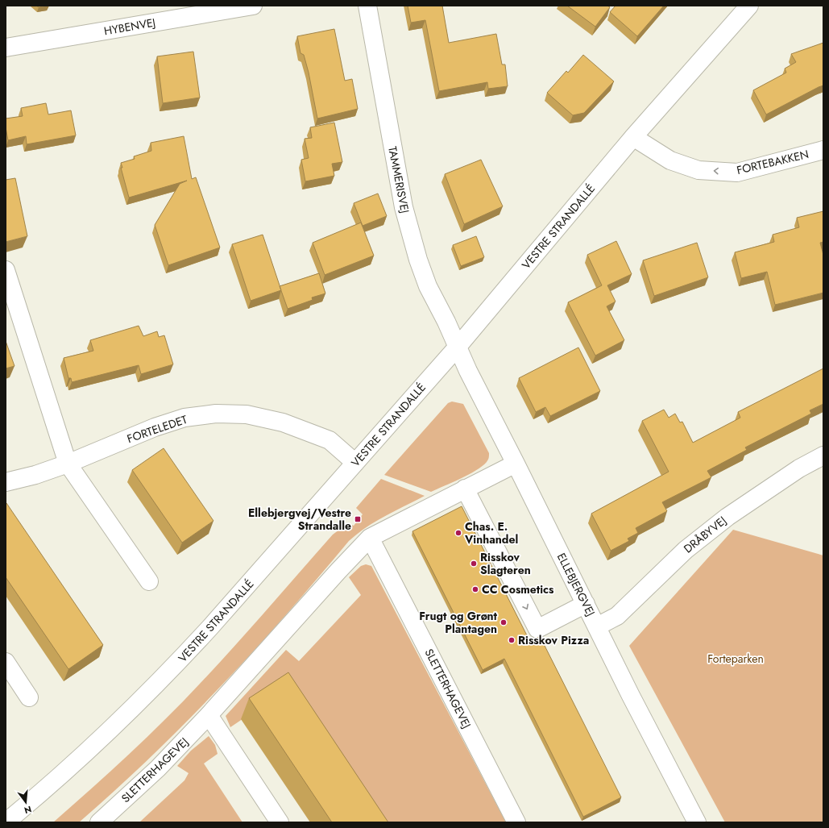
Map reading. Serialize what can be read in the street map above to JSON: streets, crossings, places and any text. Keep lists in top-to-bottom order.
{
  "streets": {
    "street": [
      "HYBENVEJ",
      "FORTEBAKKEN",
      "TAMMERISVEJ",
      "VESTRE STRANDALLÉ",
      "FORTELEDET",
      "DRÅBYVEJ",
      "ELLEBJERGVEJ",
      "SLETTERHAGEVEJ"
    ]
  },
  "crossings": [
    ["FORTEBAKKEN", "VESTRE STRANDALLÉ"],
    ["TAMMERISVEJ", "VESTRE STRANDALLÉ"],
    ["TAMMERISVEJ", "ELLEBJERGVEJ"],
    ["VESTRE STRANDALLÉ", "FORTELEDET"],
    ["VESTRE STRANDALLÉ", "ELLEBJERGVEJ"],
    ["DRÅBYVEJ", "ELLEBJERGVEJ"],
    ["ELLEBJERGVEJ", "SLETTERHAGEVEJ"]
  ],
  "one_way": ["FORTEBAKKEN"],
  "parks": ["Forteparken"],
  "places": {
    "transit": ["Ellebjergvej/Vestre Strandalle"],
    "other": [
      "Chas. E. Vinhandel",
      "Risskov Slagteren",
      "CC Cosmetics",
      "Frugt og Grønt Plantagen",
      "Risskov Pizza"
    ]
  },
  "north": "bottom"
}
